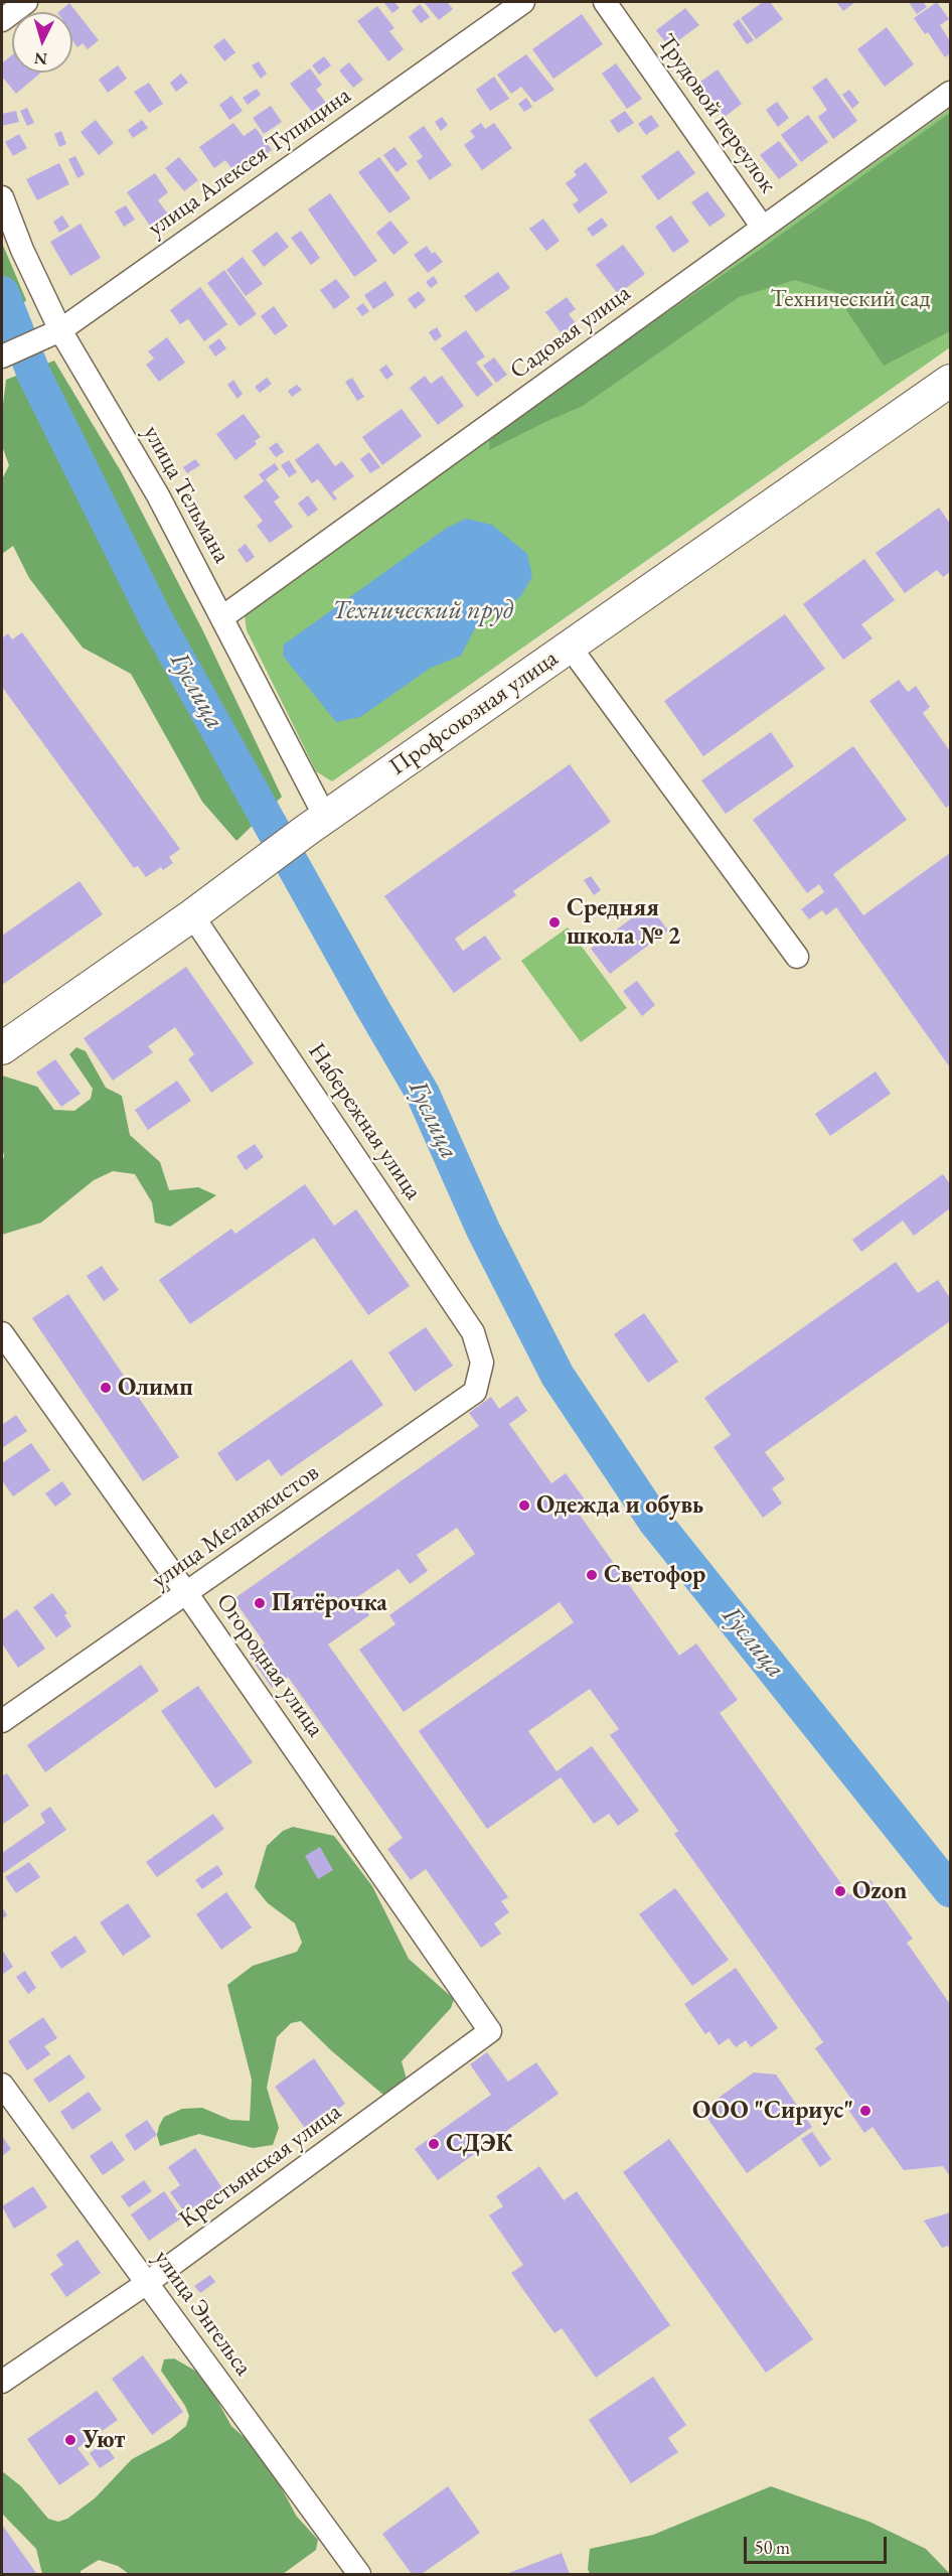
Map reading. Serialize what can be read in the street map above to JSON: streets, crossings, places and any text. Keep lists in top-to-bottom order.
{
  "streets": {
    "main road": ["Профсоюзная улица"],
    "street": [
      "Трудовой переулок",
      "улица Алексея Тупицина",
      "Садовая улица",
      "улица Тельмана",
      "Набережная улица",
      "улица Меланжистов",
      "Огородная улица",
      "Крестьянская улица",
      "улица Энгельса"
    ]
  },
  "crossings": [
    ["Трудовой переулок", "Садовая улица"],
    ["улица Алексея Тупицина", "улица Тельмана"],
    ["Садовая улица", "улица Тельмана"],
    ["улица Тельмана", "Профсоюзная улица"],
    ["Профсоюзная улица", "Набережная улица"],
    ["Набережная улица", "улица Меланжистов"],
    ["улица Меланжистов", "Огородная улица"],
    ["Огородная улица", "Крестьянская улица"],
    ["Крестьянская улица", "улица Энгельса"]
  ],
  "water": ["Технический пруд", "Гуслица"],
  "parks": ["Технический сад"],
  "places": [
    "Средняя школа № 2",
    "Олимп",
    "Одежда и обувь",
    "Светофор",
    "Пятёрочка",
    "Ozon",
    "ООО \"Сириус\"",
    "СДЭК",
    "Уют"
  ],
  "scale_bar": "50 m",
  "north": "bottom"
}
